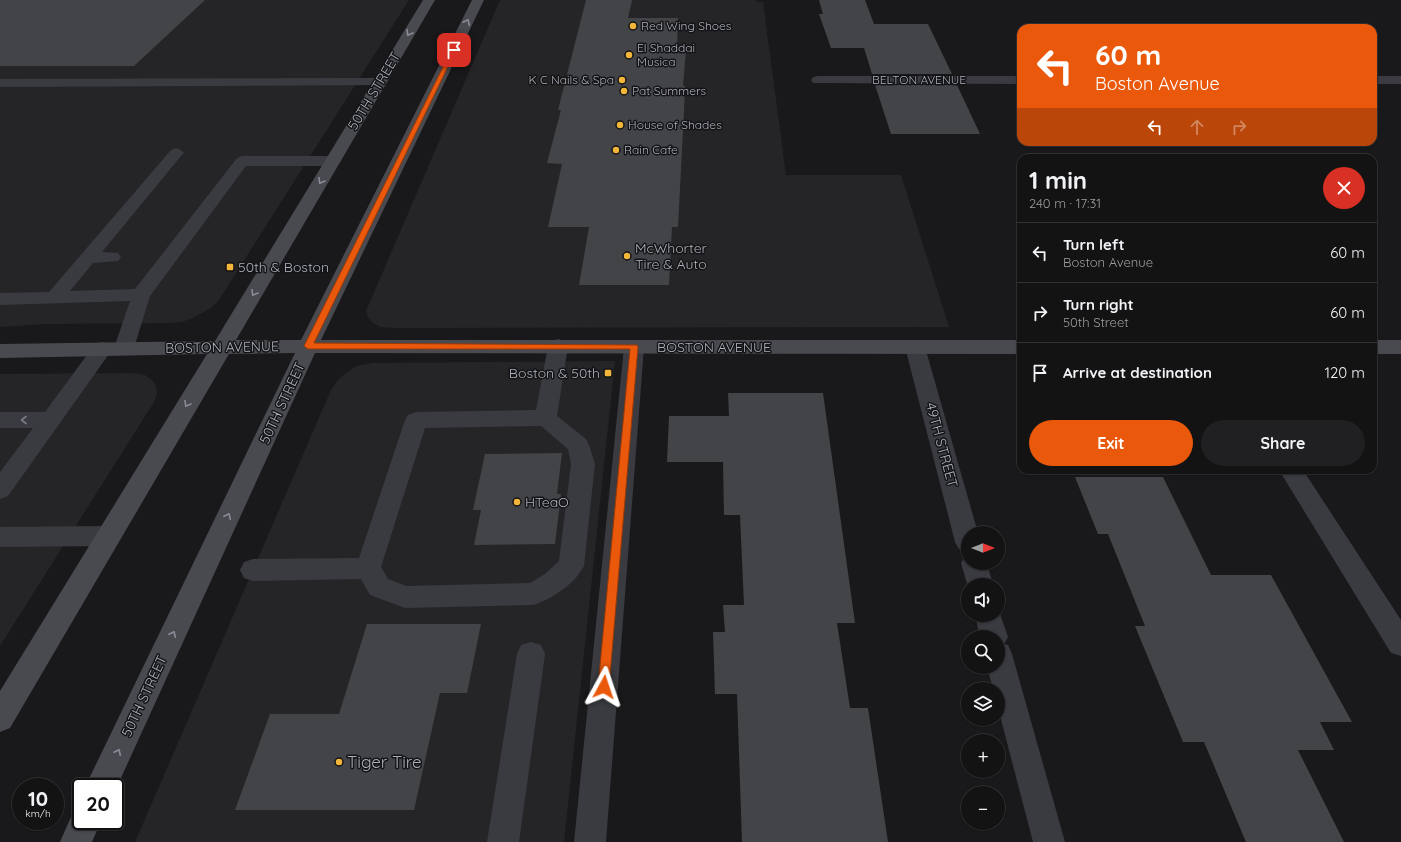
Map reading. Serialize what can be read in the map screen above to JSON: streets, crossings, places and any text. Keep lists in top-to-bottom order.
{
  "streets": {
    "main road": ["50TH STREET", "BOSTON AVENUE"],
    "street": ["BELTON AVENUE", "49TH STREET"]
  },
  "crossings": [
    ["50TH STREET", "BOSTON AVENUE"],
    ["BOSTON AVENUE", "49TH STREET"]
  ],
  "places": {
    "other": [
      "Red Wing Shoes",
      "El Shaddai Musica",
      "K C Nails & Spa",
      "Pat Summers",
      "House of Shades",
      "Rain Cafe",
      "McWhorter Tire & Auto",
      "HTeaO",
      "Tiger Tire"
    ],
    "transit": ["50th & Boston", "Boston & 50th"]
  },
  "north": "right",
  "page": {
    "turn": ["60 m", "Boston Avenue"],
    "heading": ["1 min", "240 m · 17:31"],
    "list": [
      {
        "name": "Turn left",
        "note": "Boston Avenue",
        "value": "60 m"
      },
      {
        "name": "Turn right",
        "note": "50th Street",
        "value": "60 m"
      },
      {
        "name": "Arrive at destination",
        "value": "120 m"
      }
    ],
    "buttons": ["Exit", "Share"],
    "map_buttons": ["+", "−"],
    "speed": "10 km/h",
    "limit": "20"
  }
}
